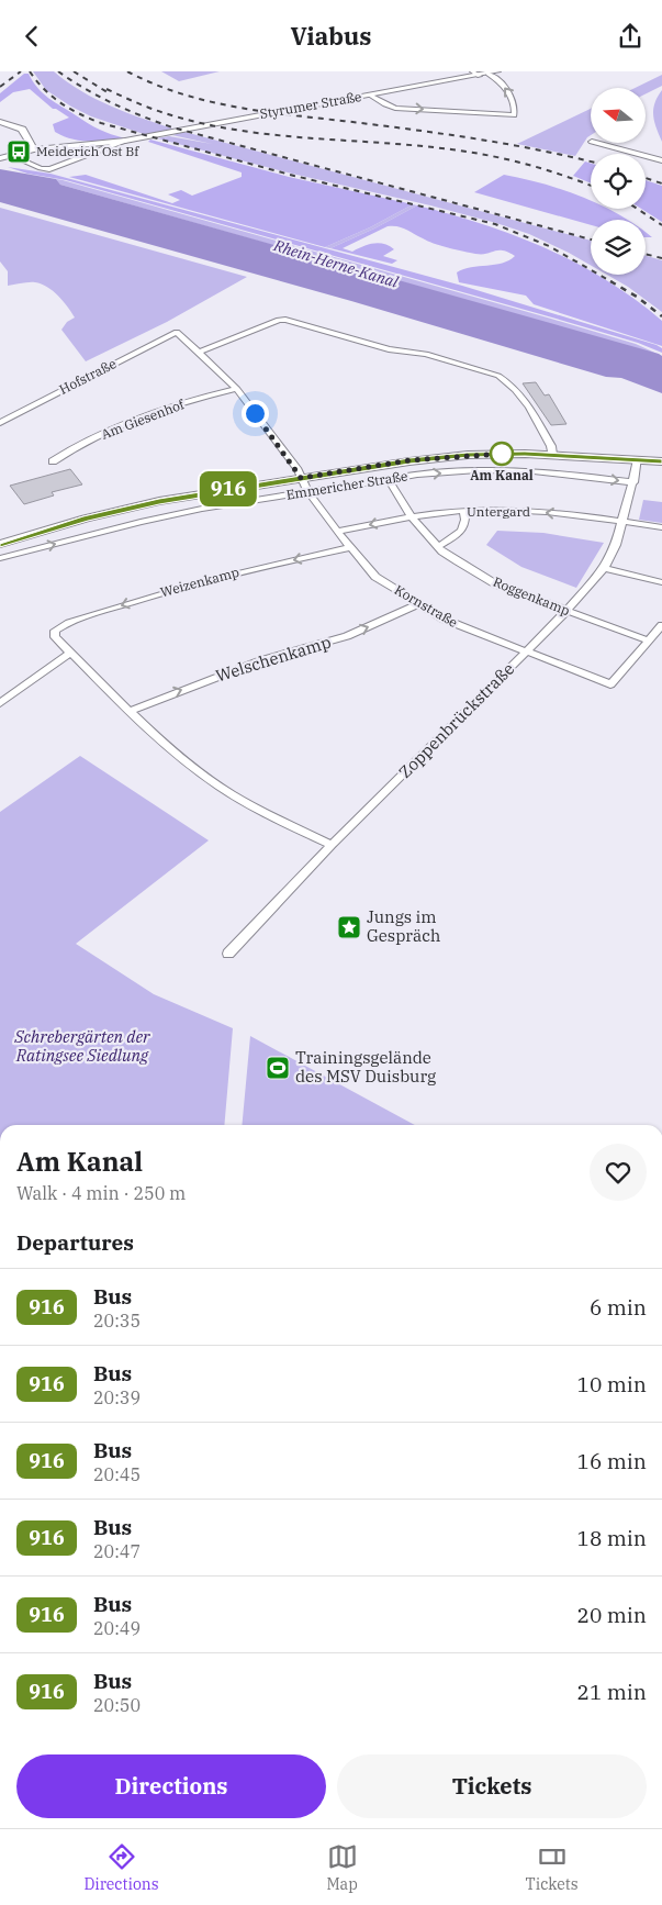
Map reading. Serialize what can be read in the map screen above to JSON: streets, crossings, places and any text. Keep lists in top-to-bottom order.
{
  "streets": {
    "street": [
      "Styrumer Straße",
      "Hofstraße",
      "Am Giesenhof",
      "Emmericher Straße",
      "Untergard",
      "Weizenkamp",
      "Roggenkamp",
      "Kornstraße",
      "Welschenkamp",
      "Zoppenbrückstraße"
    ]
  },
  "crossings": [
    ["Hofstraße", "Kornstraße"],
    ["Am Giesenhof", "Kornstraße"],
    ["Emmericher Straße", "Roggenkamp"],
    ["Emmericher Straße", "Kornstraße"],
    ["Emmericher Straße", "Zoppenbrückstraße"],
    ["Untergard", "Roggenkamp"],
    ["Untergard", "Kornstraße"],
    ["Untergard", "Zoppenbrückstraße"],
    ["Weizenkamp", "Kornstraße"],
    ["Roggenkamp", "Kornstraße"],
    ["Roggenkamp", "Zoppenbrückstraße"],
    ["Kornstraße", "Welschenkamp"],
    ["Kornstraße", "Zoppenbrückstraße"]
  ],
  "one_way": ["Untergard", "Weizenkamp", "Welschenkamp"],
  "water": ["Rhein-Herne-Kanal"],
  "parks": ["Schrebergärten der Ratingsee Siedlung"],
  "places": {
    "bus stop": ["Meiderich Ost Bf"],
    "other": ["Am Kanal"],
    "place": ["Jungs im Gespräch"],
    "sports": ["Trainingsgelände des MSV Duisburg"]
  },
  "lines": ["bus line 916"],
  "north": "left",
  "page": {
    "header": "Viabus",
    "on_map": "916",
    "heading": [
      ["Am Kanal", "Walk · 4 min · 250 m"],
      "Departures"
    ],
    "list": [
      {
        "mark": "916",
        "name": "Bus",
        "note": "20:35",
        "value": "6 min"
      },
      {
        "mark": "916",
        "name": "Bus",
        "note": "20:39",
        "value": "10 min"
      },
      {
        "mark": "916",
        "name": "Bus",
        "note": "20:45",
        "value": "16 min"
      },
      {
        "mark": "916",
        "name": "Bus",
        "note": "20:47",
        "value": "18 min"
      },
      {
        "mark": "916",
        "name": "Bus",
        "note": "20:49",
        "value": "20 min"
      },
      {
        "mark": "916",
        "name": "Bus",
        "note": "20:50",
        "value": "21 min"
      }
    ],
    "buttons": ["Directions", "Tickets"],
    "tabs": ["Directions", "Map", "Tickets"]
  }
}
